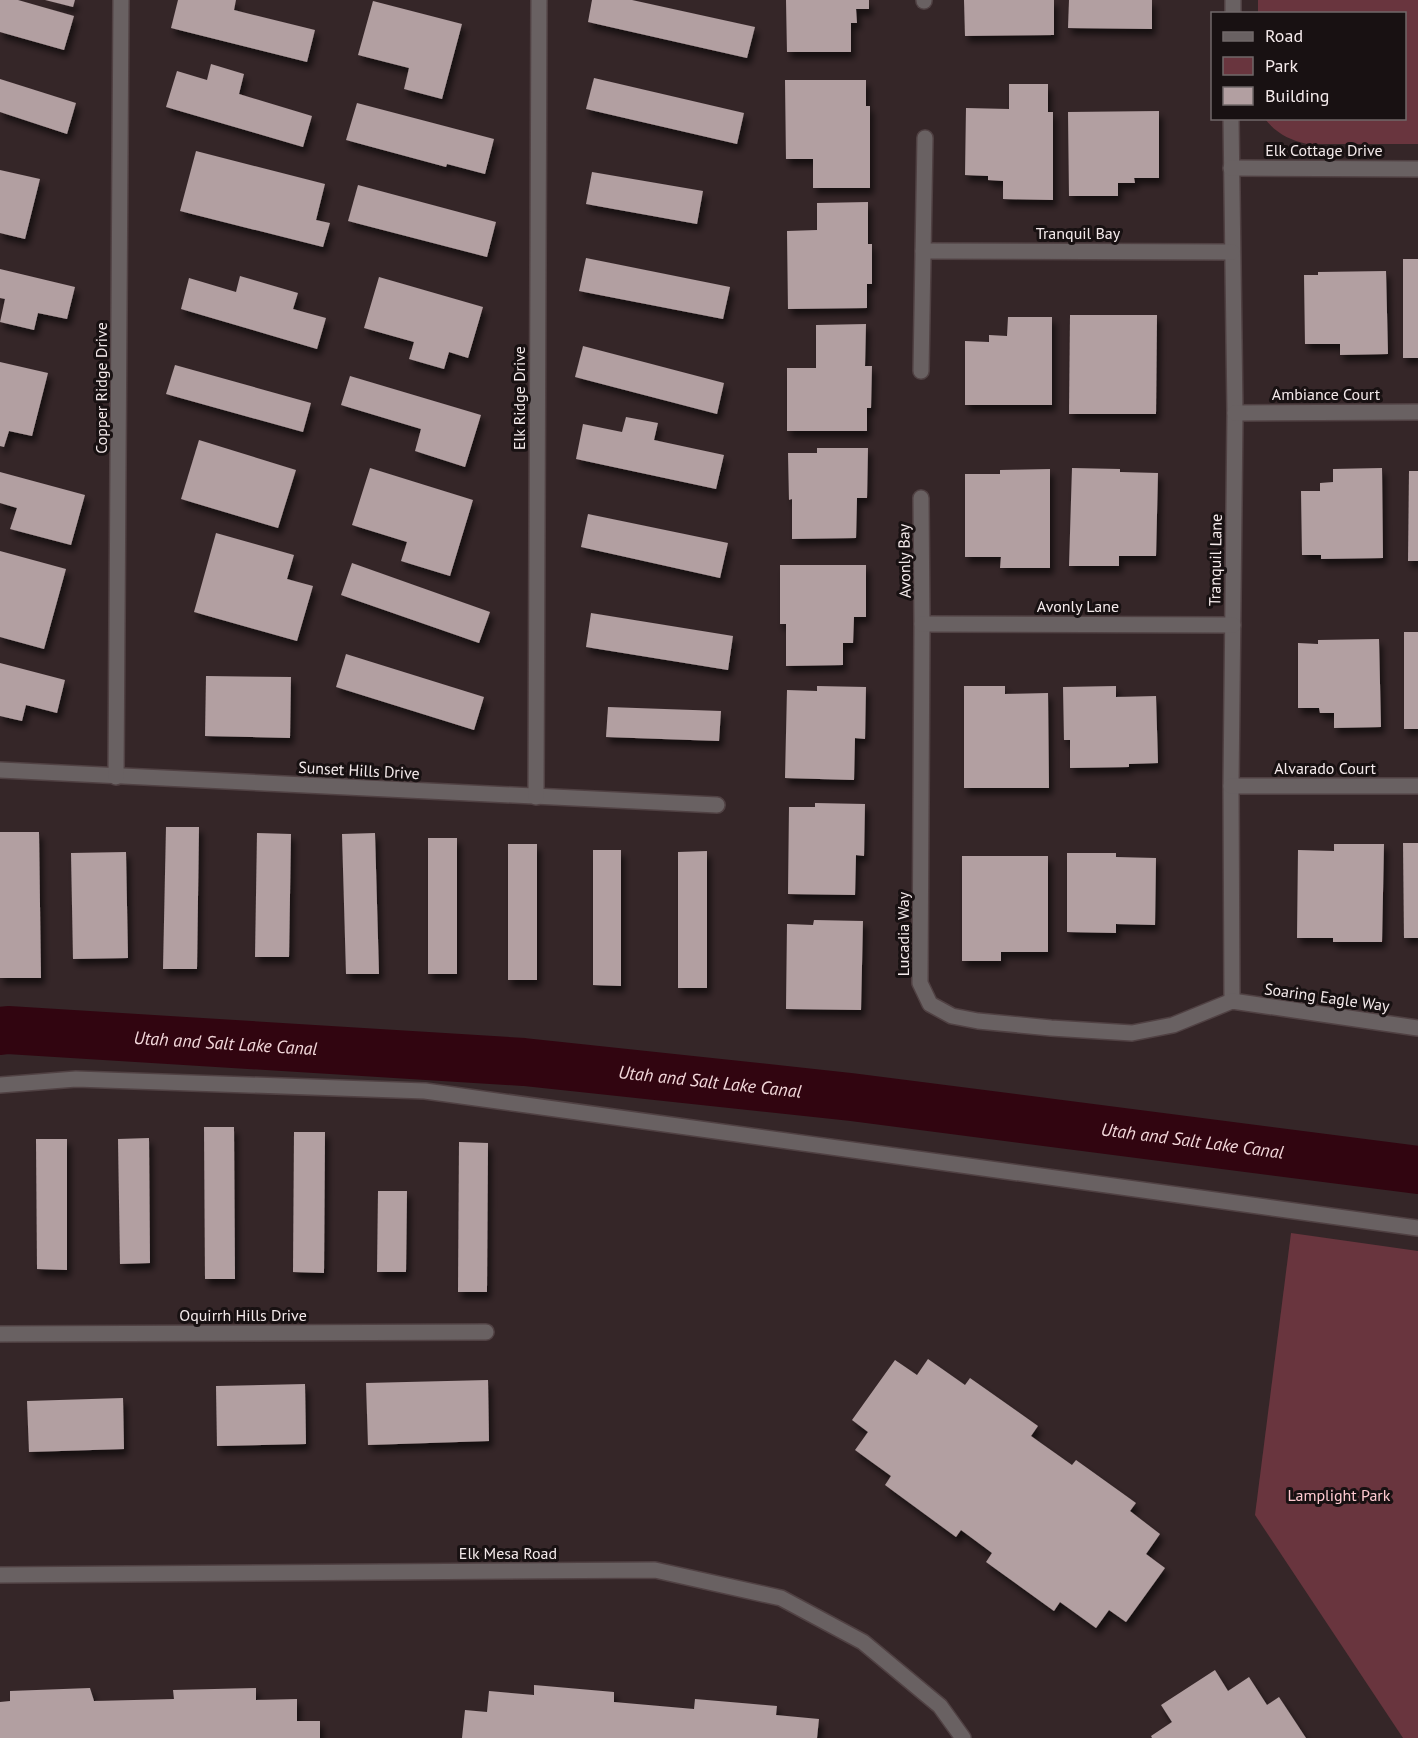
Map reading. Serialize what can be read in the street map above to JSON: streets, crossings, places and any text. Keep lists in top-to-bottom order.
{
  "streets": {
    "street": [
      "Elk Cottage Drive",
      "Tranquil Bay",
      "Copper Ridge Drive",
      "Ambiance Court",
      "Elk Ridge Drive",
      "Tranquil Lane",
      "Avonly Bay",
      "Avonly Lane",
      "Alvarado Court",
      "Sunset Hills Drive",
      "Lucadia Way",
      "Soaring Eagle Way",
      "Oquirrh Hills Drive",
      "Elk Mesa Road"
    ]
  },
  "crossings": [
    ["Elk Cottage Drive", "Tranquil Lane"],
    ["Tranquil Bay", "Tranquil Lane"],
    ["Copper Ridge Drive", "Sunset Hills Drive"],
    ["Ambiance Court", "Tranquil Lane"],
    ["Elk Ridge Drive", "Sunset Hills Drive"],
    ["Tranquil Lane", "Avonly Lane"],
    ["Tranquil Lane", "Alvarado Court"],
    ["Tranquil Lane", "Lucadia Way"],
    ["Tranquil Lane", "Soaring Eagle Way"],
    ["Avonly Bay", "Avonly Lane"],
    ["Avonly Bay", "Lucadia Way"],
    ["Avonly Lane", "Lucadia Way"],
    ["Lucadia Way", "Soaring Eagle Way"]
  ],
  "water": ["Utah and Salt Lake Canal"],
  "parks": ["Lamplight Park"],
  "legend": ["Road", "Park", "Building"]
}
